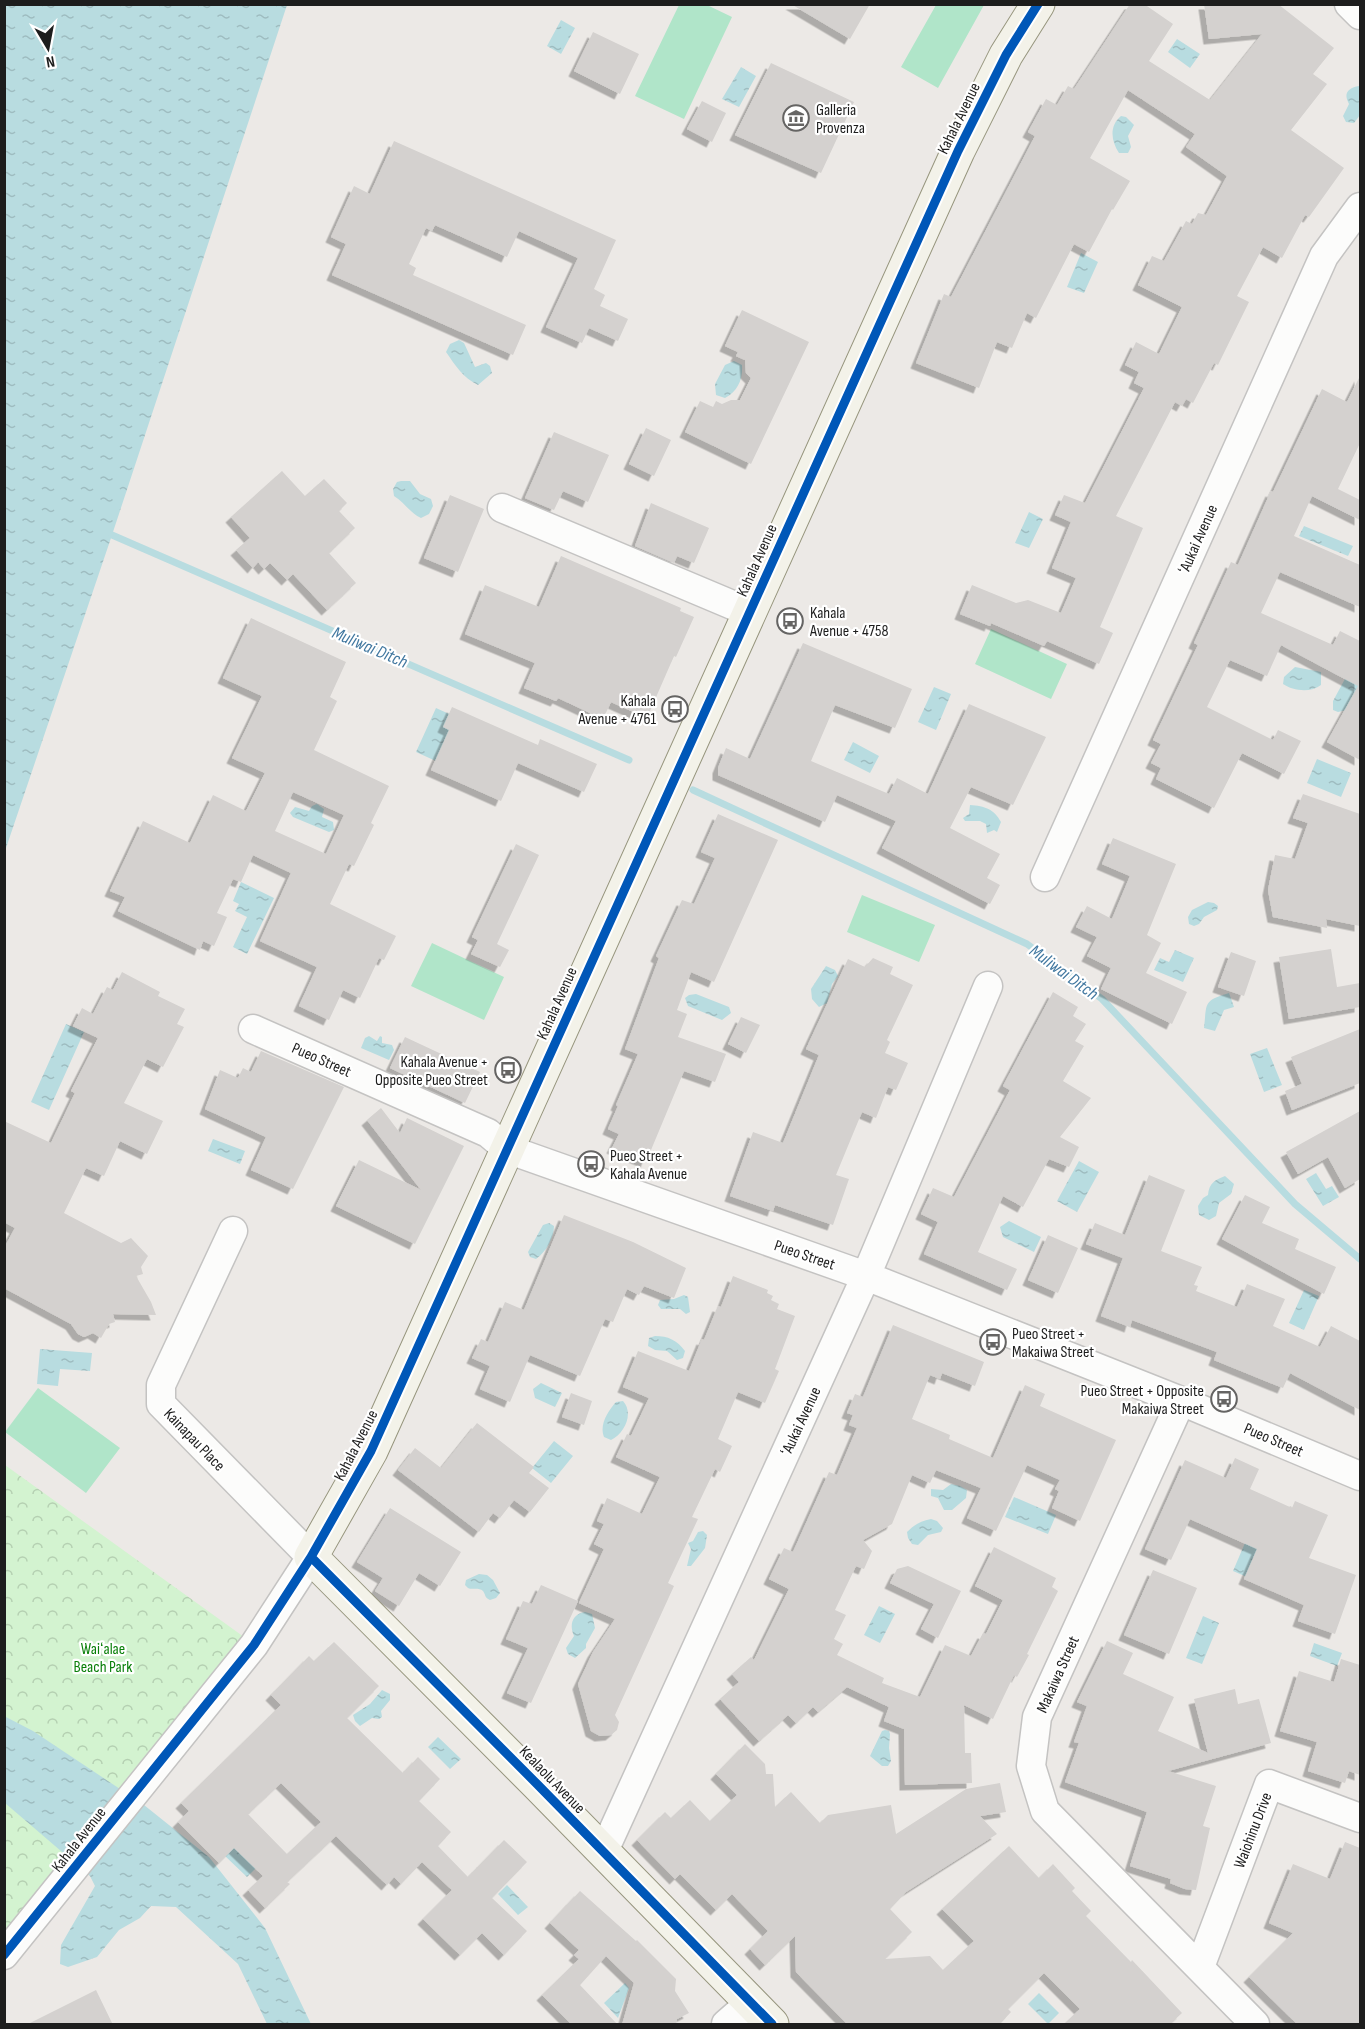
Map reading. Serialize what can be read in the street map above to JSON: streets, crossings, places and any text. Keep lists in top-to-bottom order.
{
  "streets": {
    "street": [
      "Kahala Avenue",
      "ʻAukai Avenue",
      "Pueo Street",
      "Kainapau Place",
      "Makaiwa Street",
      "Kealaolu Avenue",
      "Waiohinu Drive"
    ]
  },
  "crossings": [
    ["Kahala Avenue", "Pueo Street"],
    ["Kahala Avenue", "Kainapau Place"],
    ["Kahala Avenue", "Kealaolu Avenue"],
    ["ʻAukai Avenue", "Pueo Street"],
    ["ʻAukai Avenue", "Kealaolu Avenue"],
    ["Pueo Street", "Makaiwa Street"],
    ["Kainapau Place", "Kealaolu Avenue"],
    ["Makaiwa Street", "Waiohinu Drive"]
  ],
  "water": ["Muliwai Ditch"],
  "parks": ["Waiʻalae Beach Park"],
  "places": {
    "museum": ["Galleria Provenza"],
    "bus stop": [
      "Kahala Avenue + 4758",
      "Kahala Avenue + 4761",
      "Kahala Avenue + Opposite Pueo Street",
      "Pueo Street + Kahala Avenue",
      "Pueo Street + Makaiwa Street",
      "Pueo Street + Opposite Makaiwa Street"
    ]
  },
  "north": "bottom"
}
